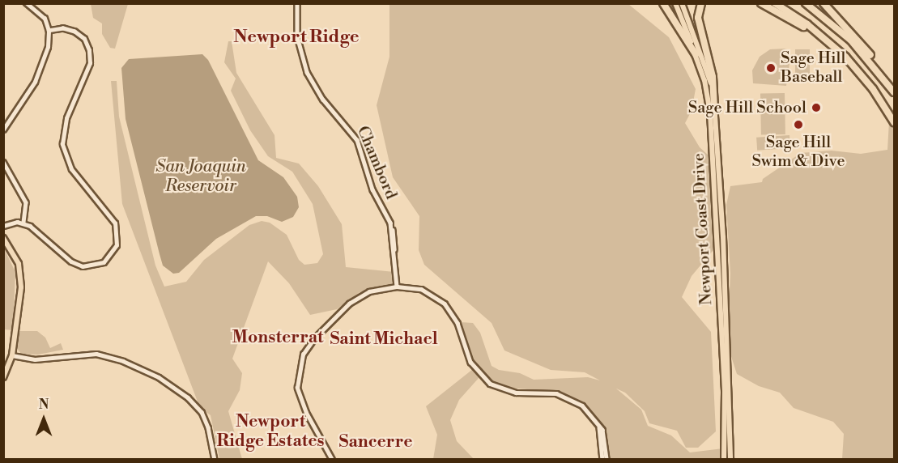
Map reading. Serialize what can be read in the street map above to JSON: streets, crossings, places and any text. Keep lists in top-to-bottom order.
{
  "streets": {
    "main road": ["Newport Coast Drive"],
    "street": ["Chambord"]
  },
  "districts": [
    "Newport Ridge",
    "Monsterrat",
    "Saint Michael",
    "Newport Ridge Estates",
    "Sancerre"
  ],
  "water": ["San Joaquin Reservoir"],
  "places": ["Sage Hill Baseball", "Sage Hill School", "Sage Hill Swim & Dive"],
  "north": "top"
}
